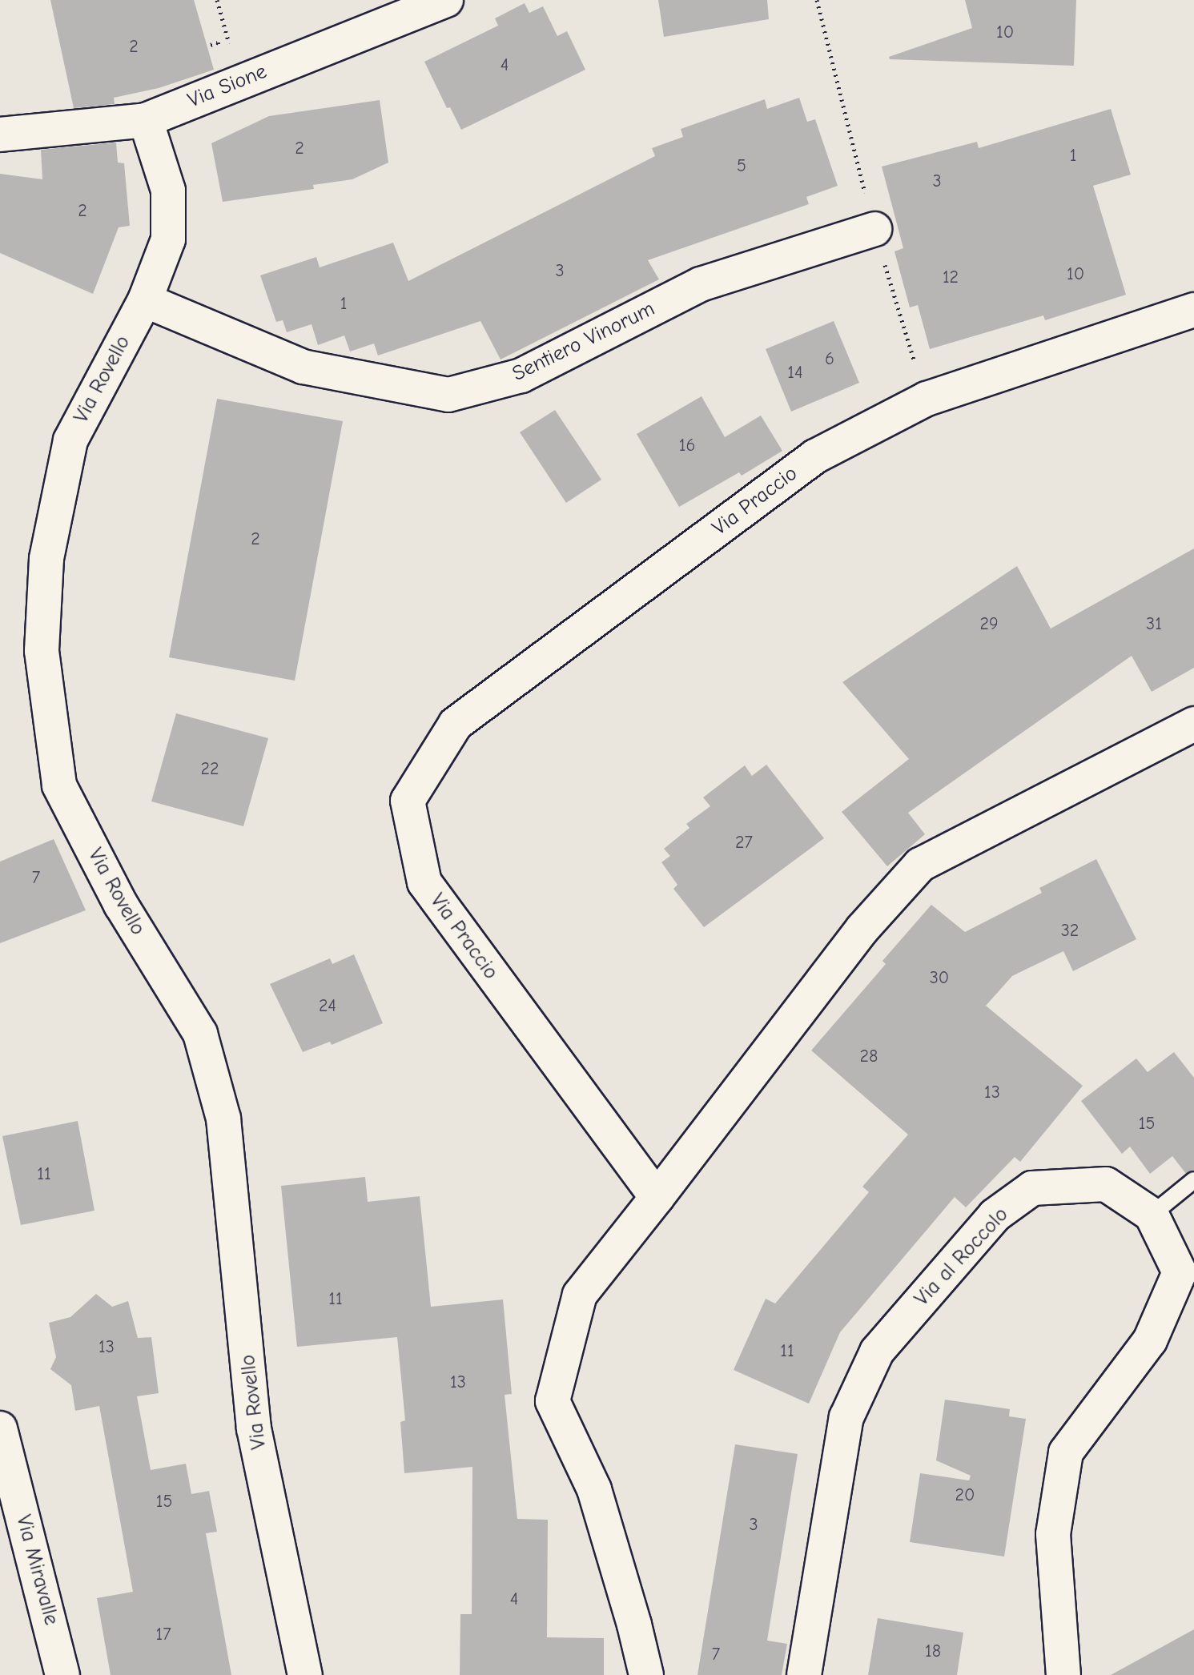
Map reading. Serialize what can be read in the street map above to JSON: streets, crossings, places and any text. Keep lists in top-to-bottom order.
{
  "streets": {
    "street": [
      "Via Sione",
      "Sentiero Vinorum",
      "Via Rovello",
      "Via Praccio",
      "Via al Roccolo",
      "Via Miravalle"
    ]
  },
  "crossings": [
    ["Via Sione", "Via Rovello"],
    ["Sentiero Vinorum", "Via Rovello"]
  ],
  "house_numbers": [
    "10",
    "2",
    "4",
    "2",
    "1",
    "5",
    "3",
    "2",
    "3",
    "10",
    "12",
    "1",
    "6",
    "14",
    "16",
    "2",
    "29",
    "31",
    "22",
    "27",
    "7",
    "32",
    "30",
    "24",
    "28",
    "13",
    "15",
    "11",
    "11",
    "13",
    "11",
    "13",
    "20",
    "15",
    "3",
    "4",
    "17",
    "18",
    "7"
  ]
}
